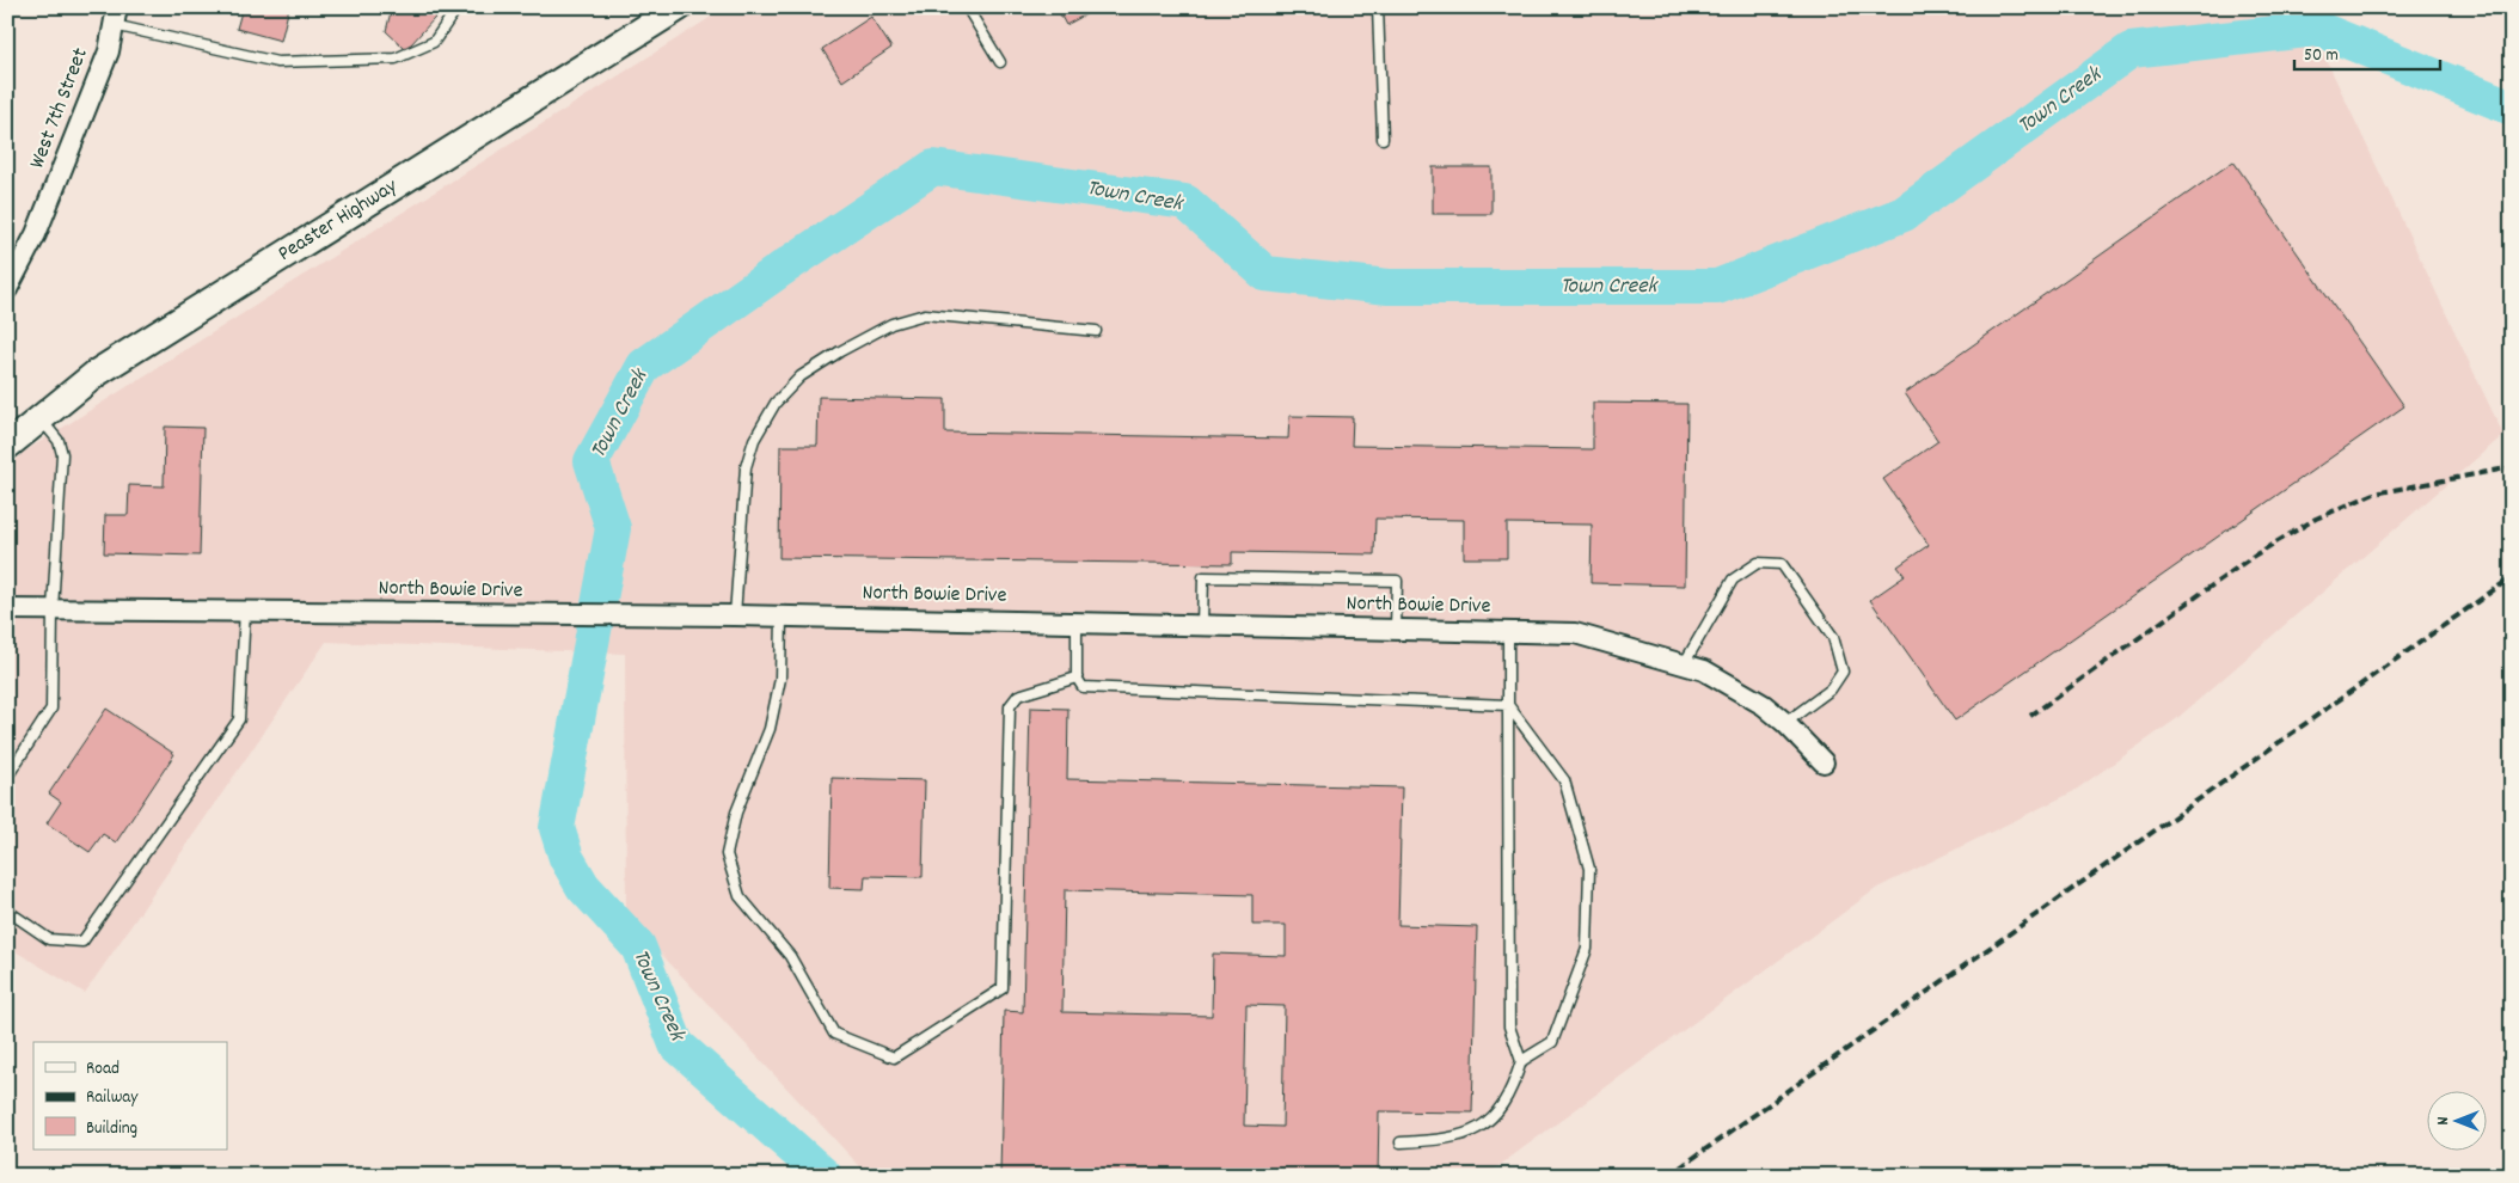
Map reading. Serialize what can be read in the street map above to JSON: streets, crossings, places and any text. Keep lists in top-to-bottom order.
{
  "streets": {
    "main road": ["Peaster Highway"],
    "street": ["West 7th Street", "North Bowie Drive"]
  },
  "water": ["Town Creek"],
  "legend": ["Road", "Railway", "Building"],
  "scale_bar": "50 m",
  "north": "left"
}
